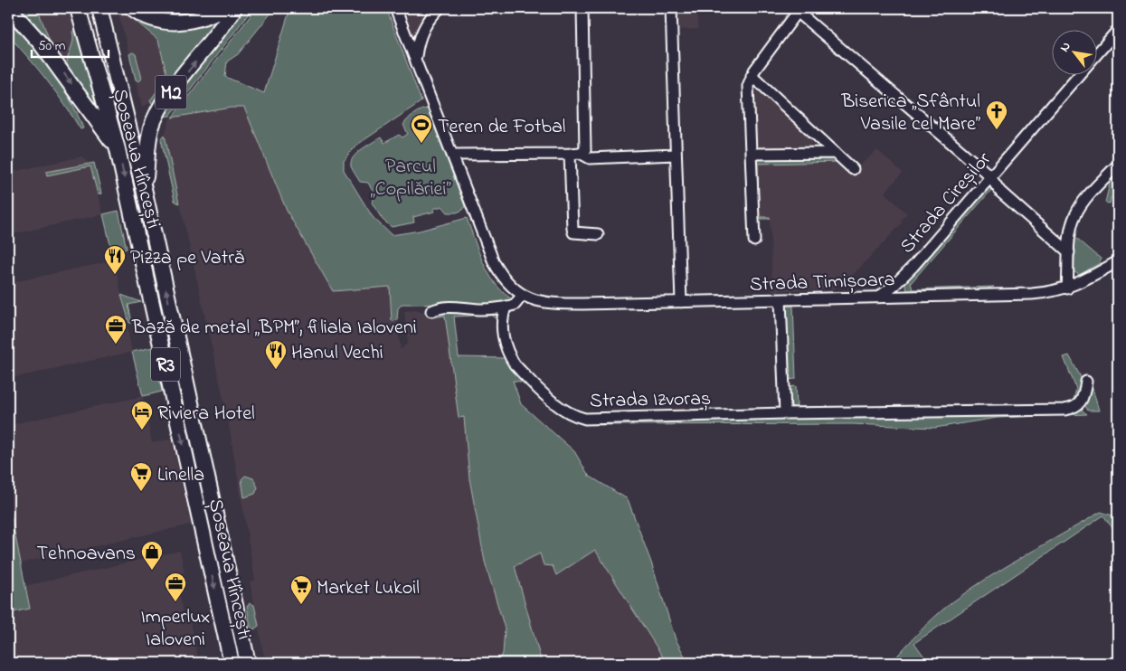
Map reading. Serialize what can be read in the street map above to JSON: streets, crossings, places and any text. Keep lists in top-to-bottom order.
{
  "streets": {
    "highway": ["M2", "Șoseaua Hîncești", "R3"],
    "street": ["Strada Cireșilor", "Strada Timișoara", "Strada Izvoraș"]
  },
  "crossings": [
    ["M2", "Șoseaua Hîncești"],
    ["Strada Cireșilor", "Strada Timișoara"]
  ],
  "parks": ["Parcul „Copilăriei”"],
  "places": {
    "church": ["Biserica „Sfântul Vasile cel Mare”"],
    "sports": ["Teren de Fotbal"],
    "restaurant": ["Pizza pe Vatră", "Hanul Vechi"],
    "office": ["Bază de metal „BPM”, filiala Ialoveni", "Imperlux Ialoveni"],
    "hotel": ["Riviera Hotel"],
    "supermarket": ["Linella", "Market Lukoil"],
    "shop": ["Tehnoavans"]
  },
  "scale_bar": "50 m",
  "north": "top left"
}
